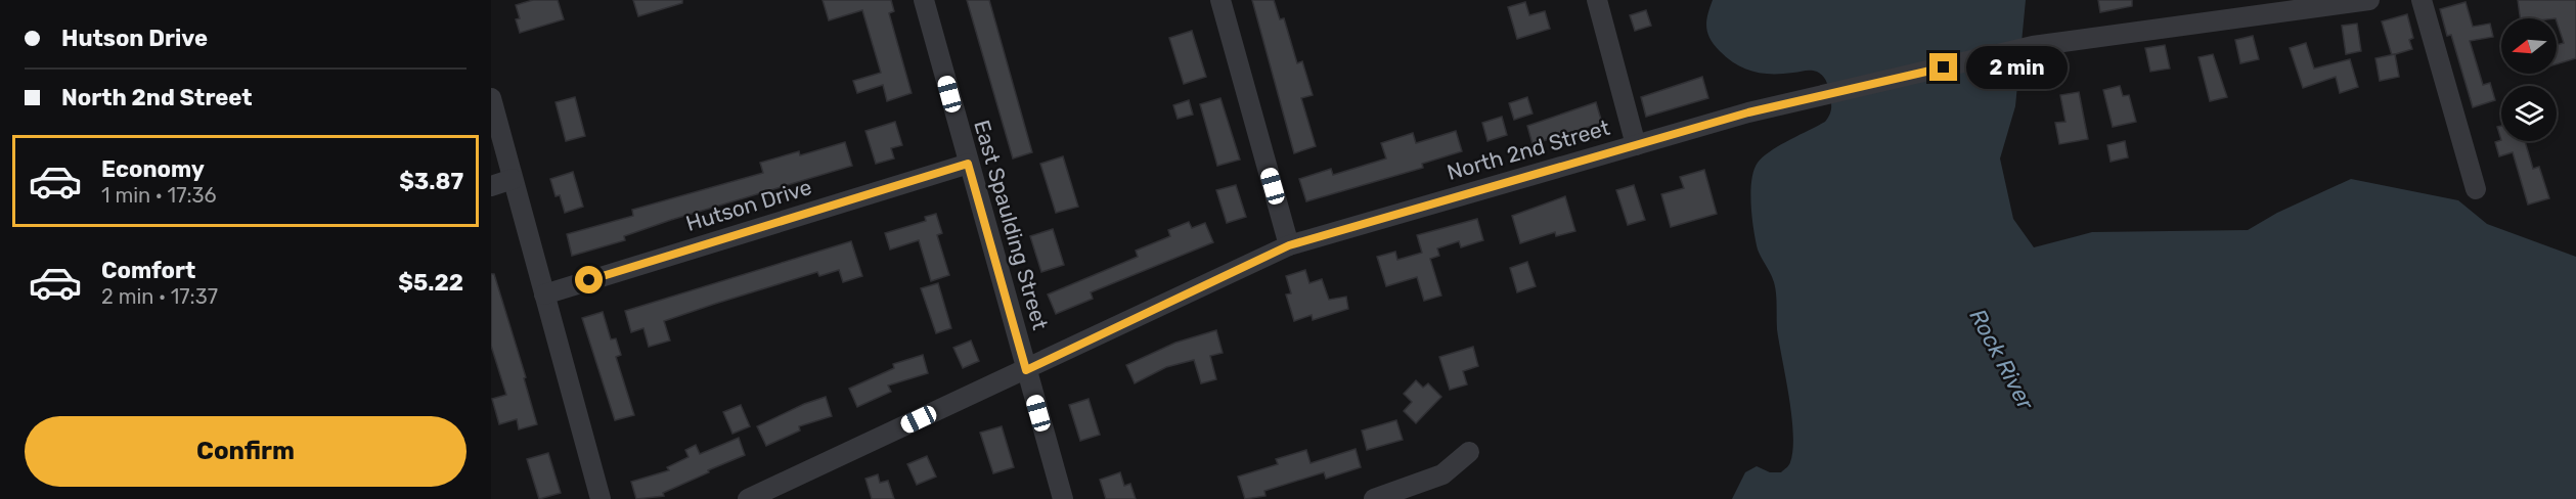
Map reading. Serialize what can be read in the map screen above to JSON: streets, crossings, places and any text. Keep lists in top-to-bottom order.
{
  "streets": {
    "street": ["North 2nd Street", "Hutson Drive", "East Spaulding Street"]
  },
  "crossings": [
    ["North 2nd Street", "East Spaulding Street"],
    ["Hutson Drive", "East Spaulding Street"]
  ],
  "water": ["Rock River"],
  "north": "left",
  "page": {
    "banner": ["Hutson Drive", "North 2nd Street"],
    "bubble": "2 min",
    "list": [
      {
        "name": "Economy",
        "note": "1 min · 17:36",
        "value": "$3.87"
      },
      {
        "name": "Comfort",
        "note": "2 min · 17:37",
        "value": "$5.22"
      }
    ],
    "buttons": "Confirm"
  }
}
